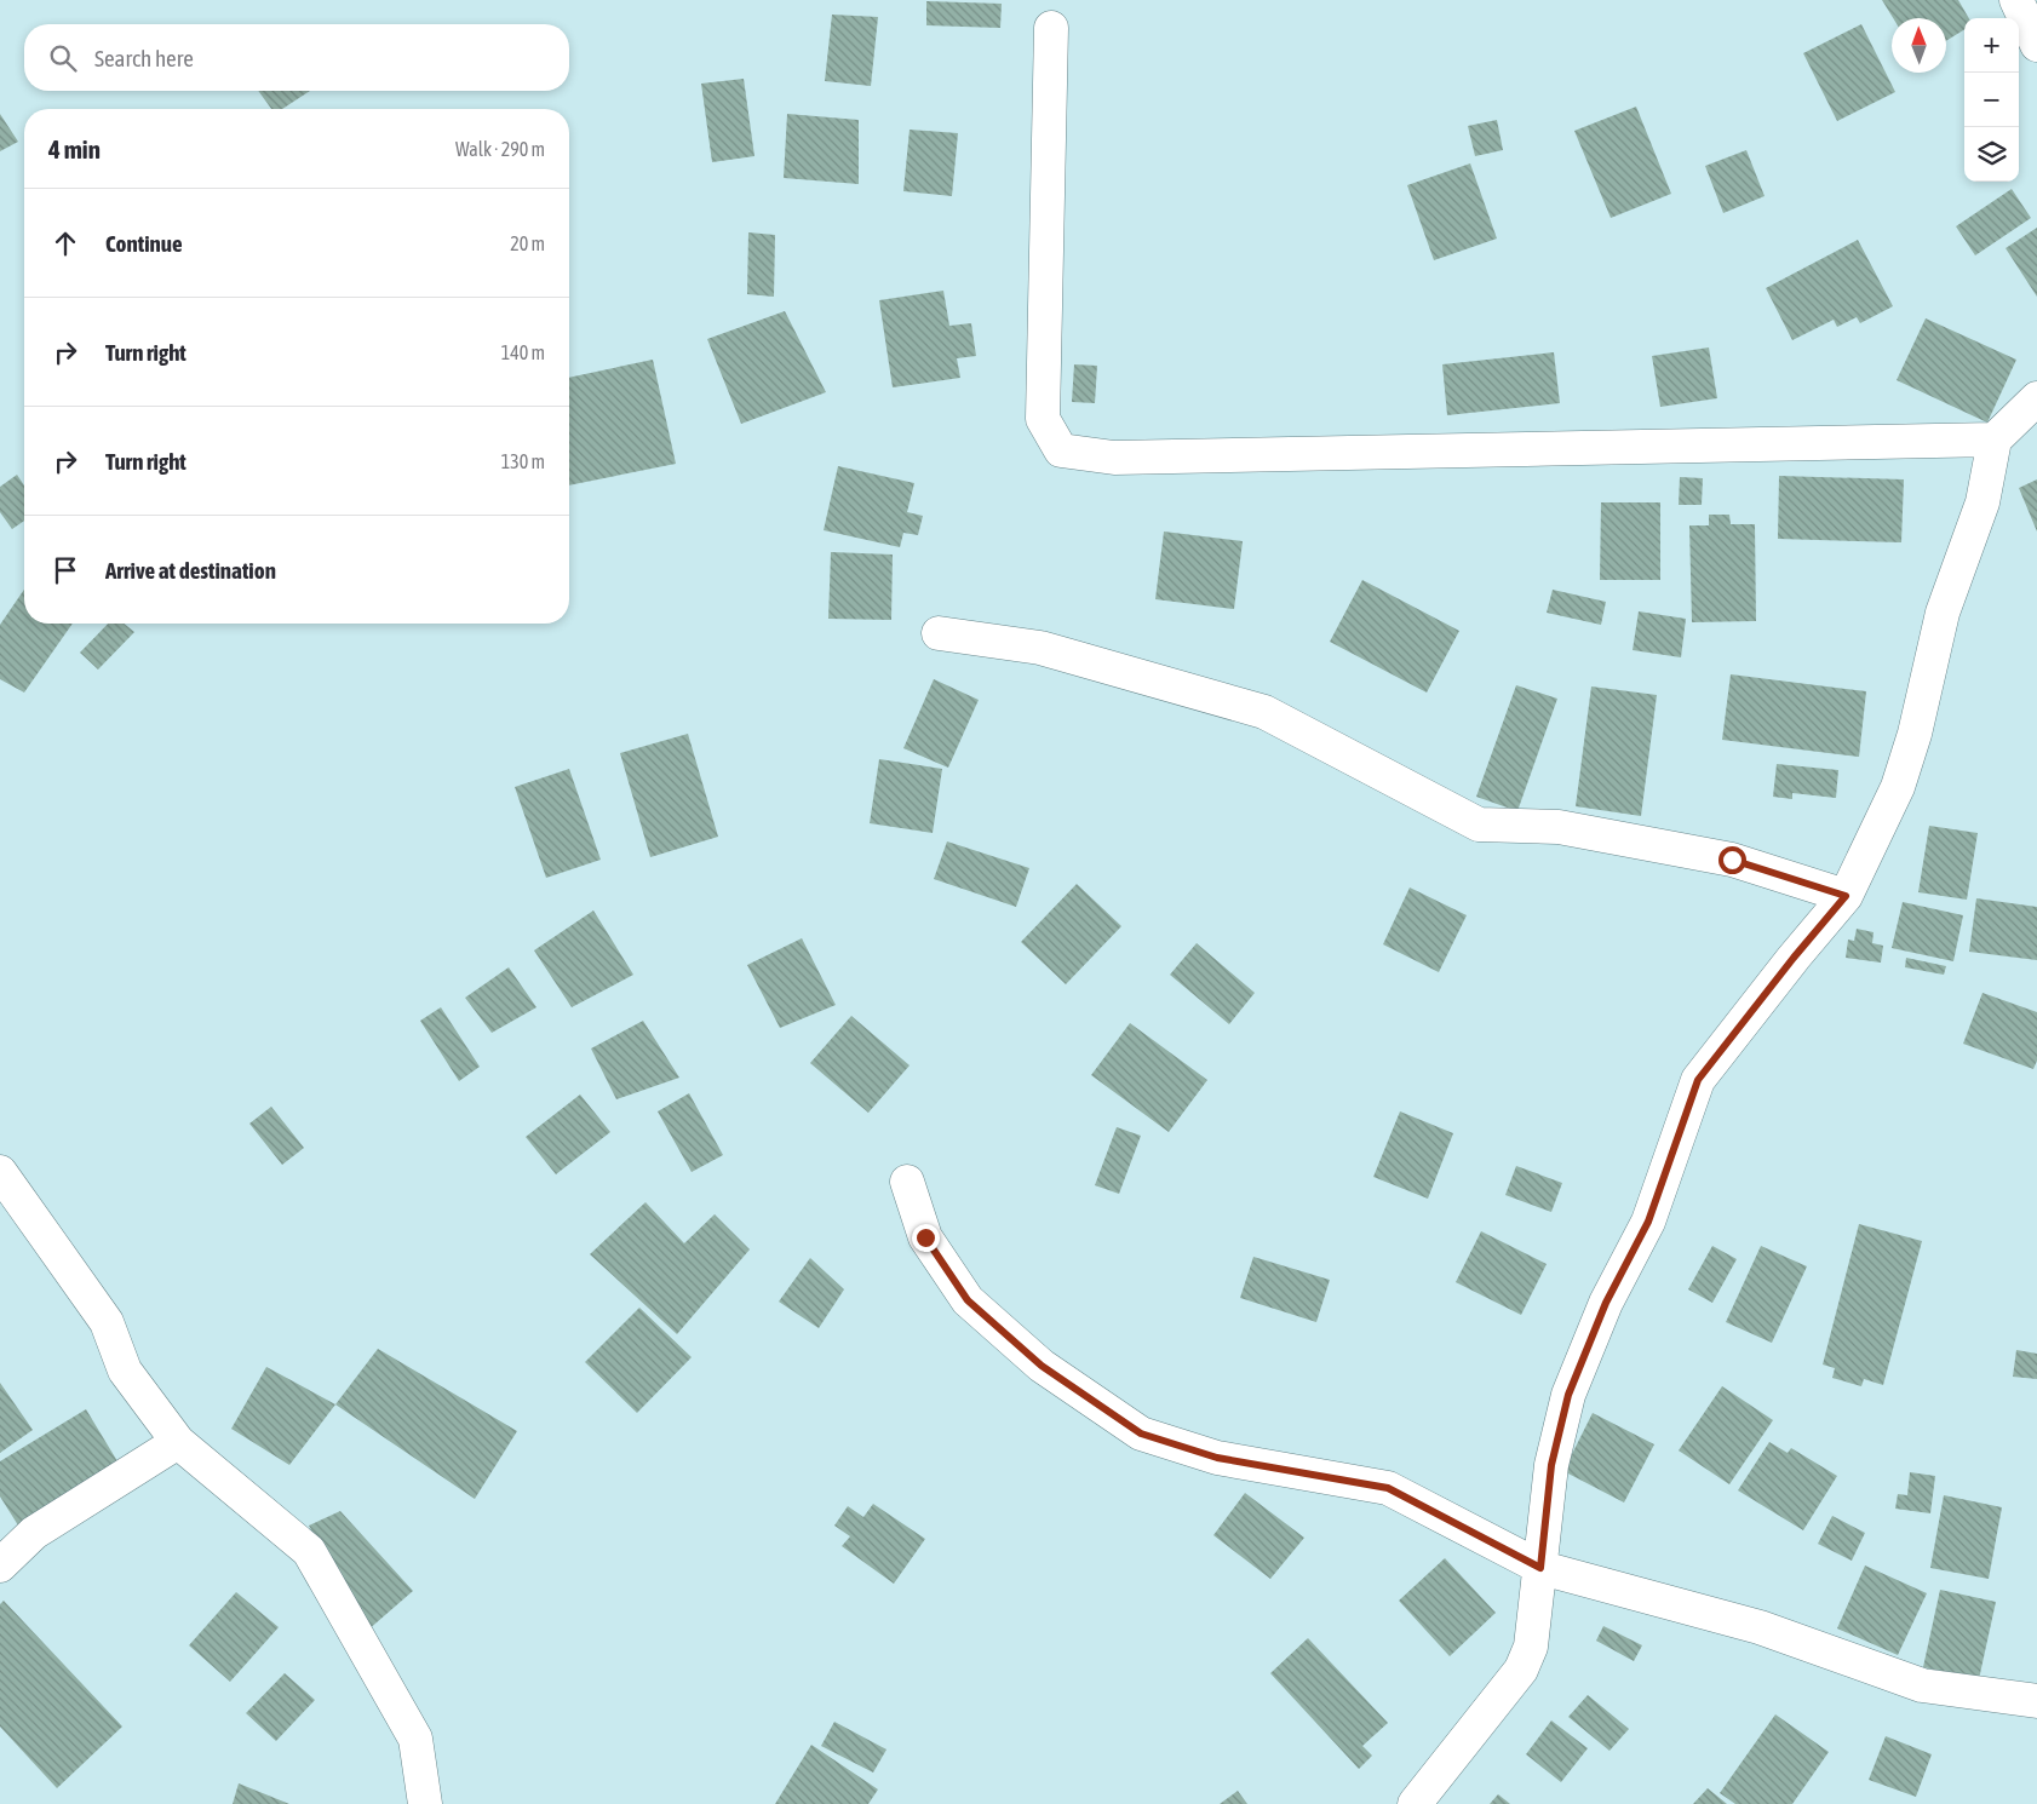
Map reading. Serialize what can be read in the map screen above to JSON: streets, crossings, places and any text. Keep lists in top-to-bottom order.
{
  "north": "top",
  "page": {
    "map_buttons": ["+", "−"],
    "search": "Search here",
    "heading": ["4 min", "Walk · 290 m"],
    "list": [
      ["Continue", "20 m"],
      ["Turn right", "140 m"],
      ["Turn right", "130 m"],
      "Arrive at destination"
    ]
  }
}
